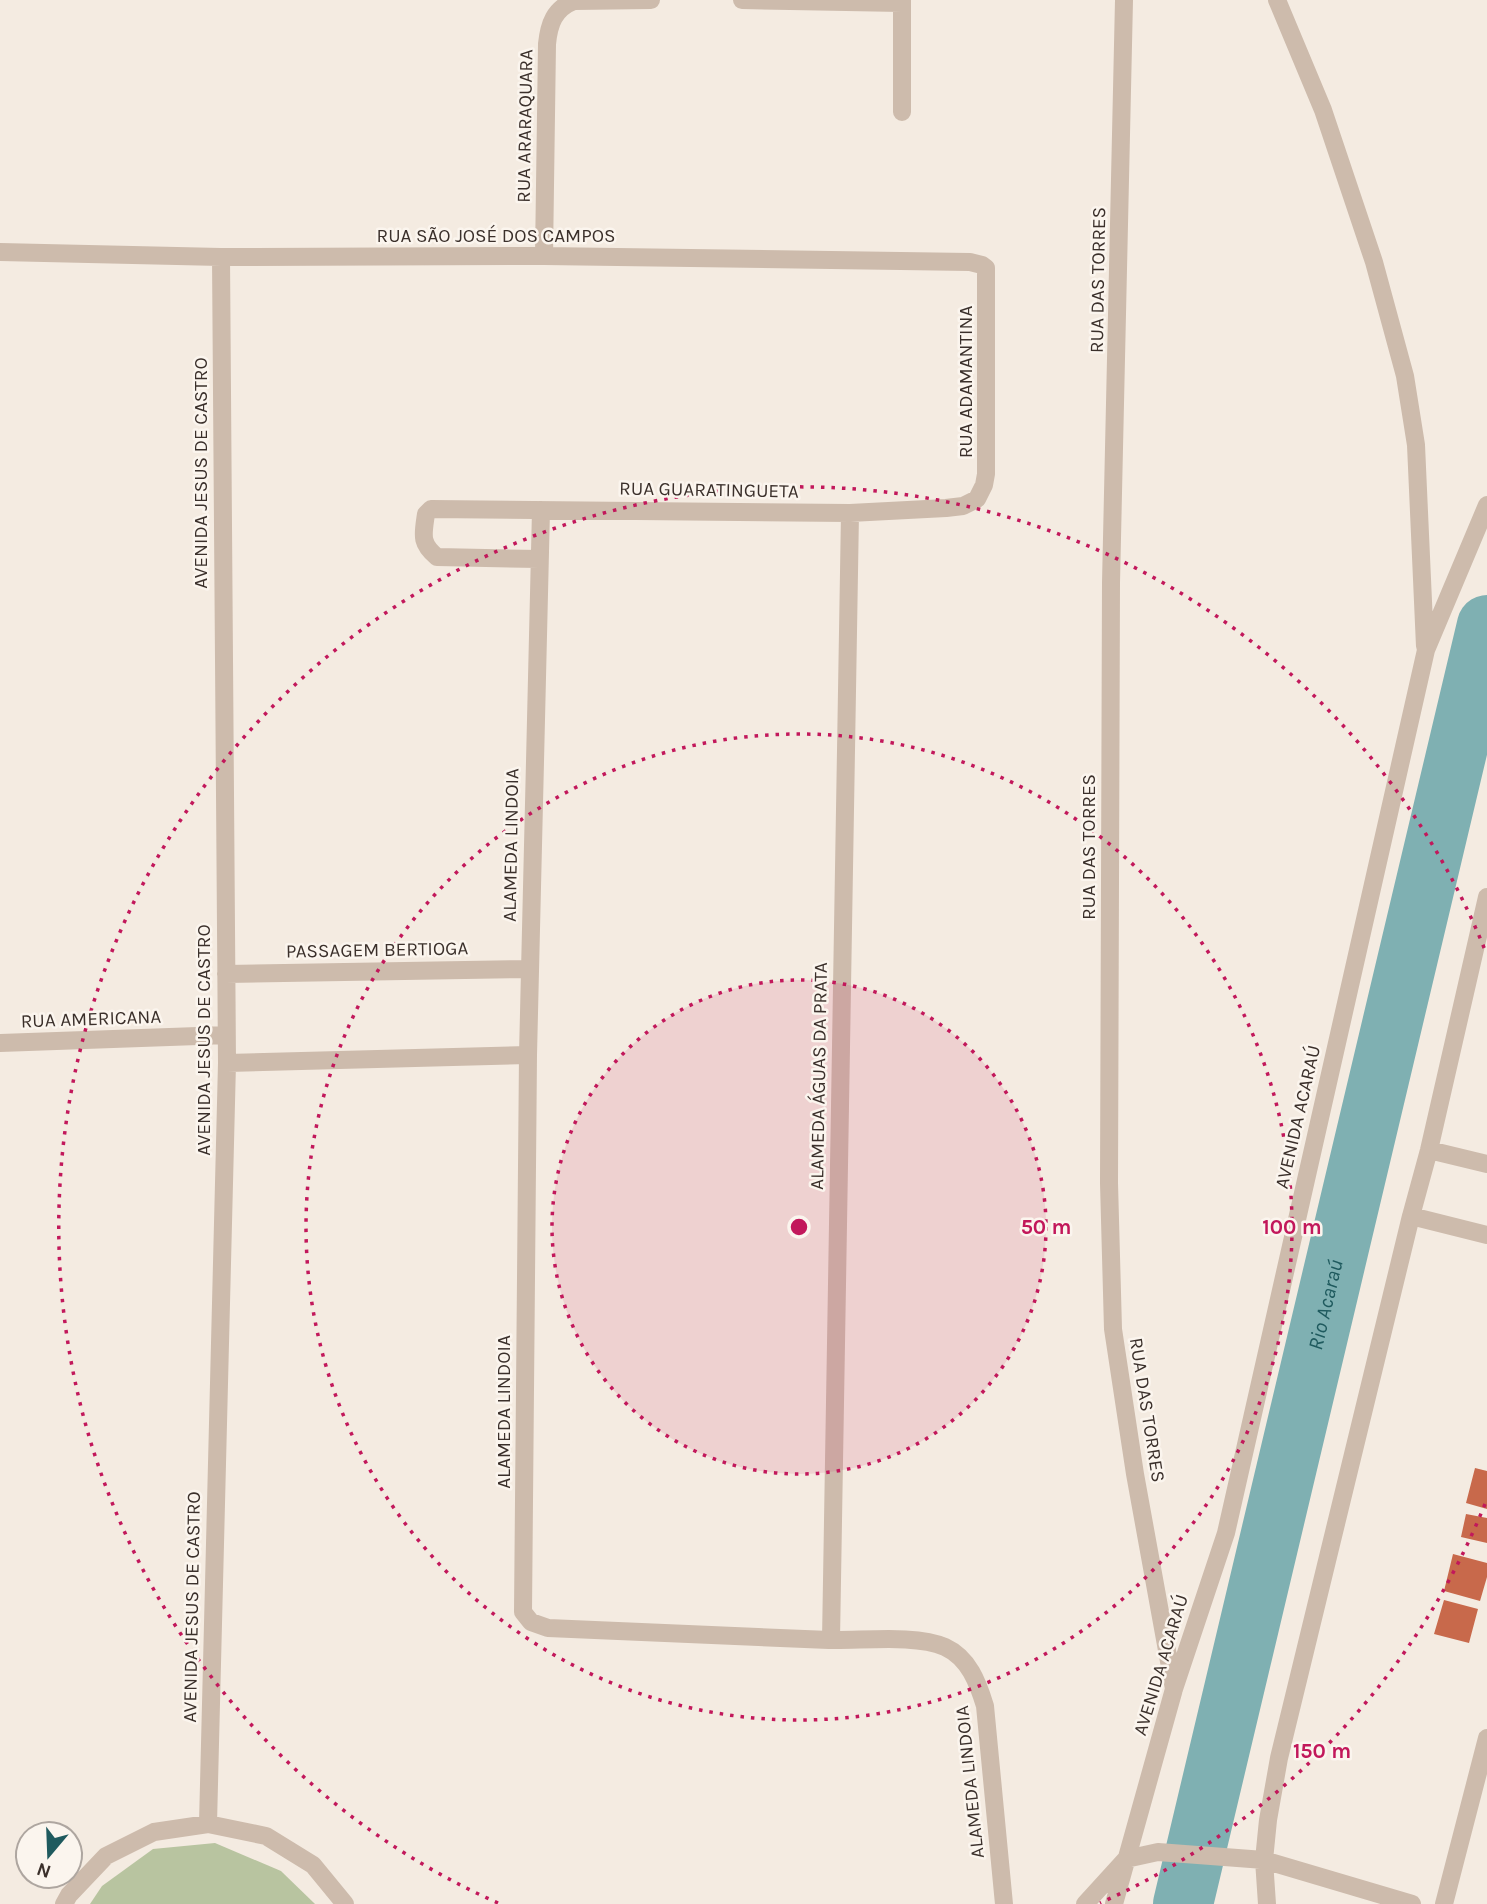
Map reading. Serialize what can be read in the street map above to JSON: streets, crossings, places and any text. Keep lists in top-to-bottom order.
{
  "streets": {
    "street": [
      "RUA ARARAQUARA",
      "RUA SÃO JOSÉ DOS CAMPOS",
      "RUA DAS TORRES",
      "RUA ADAMANTINA",
      "AVENIDA JESUS DE CASTRO",
      "RUA GUARATINGUETA",
      "ALAMEDA LINDOIA",
      "PASSAGEM BERTIOGA",
      "RUA AMERICANA",
      "ALAMEDA ÁGUAS DA PRATA",
      "AVENIDA ACARAÚ"
    ]
  },
  "crossings": [
    ["RUA ARARAQUARA", "RUA SÃO JOSÉ DOS CAMPOS"],
    ["RUA SÃO JOSÉ DOS CAMPOS", "RUA ADAMANTINA"],
    ["RUA SÃO JOSÉ DOS CAMPOS", "AVENIDA JESUS DE CASTRO"],
    ["RUA DAS TORRES", "AVENIDA ACARAÚ"],
    ["RUA ADAMANTINA", "RUA GUARATINGUETA"],
    ["AVENIDA JESUS DE CASTRO", "PASSAGEM BERTIOGA"],
    ["AVENIDA JESUS DE CASTRO", "RUA AMERICANA"],
    ["RUA GUARATINGUETA", "ALAMEDA LINDOIA"],
    ["RUA GUARATINGUETA", "ALAMEDA ÁGUAS DA PRATA"],
    ["ALAMEDA LINDOIA", "PASSAGEM BERTIOGA"],
    ["ALAMEDA LINDOIA", "ALAMEDA ÁGUAS DA PRATA"]
  ],
  "water": ["Rio Acaraú"],
  "north": "bottom",
  "rings": ["50 m", "100 m", "150 m"]
}
